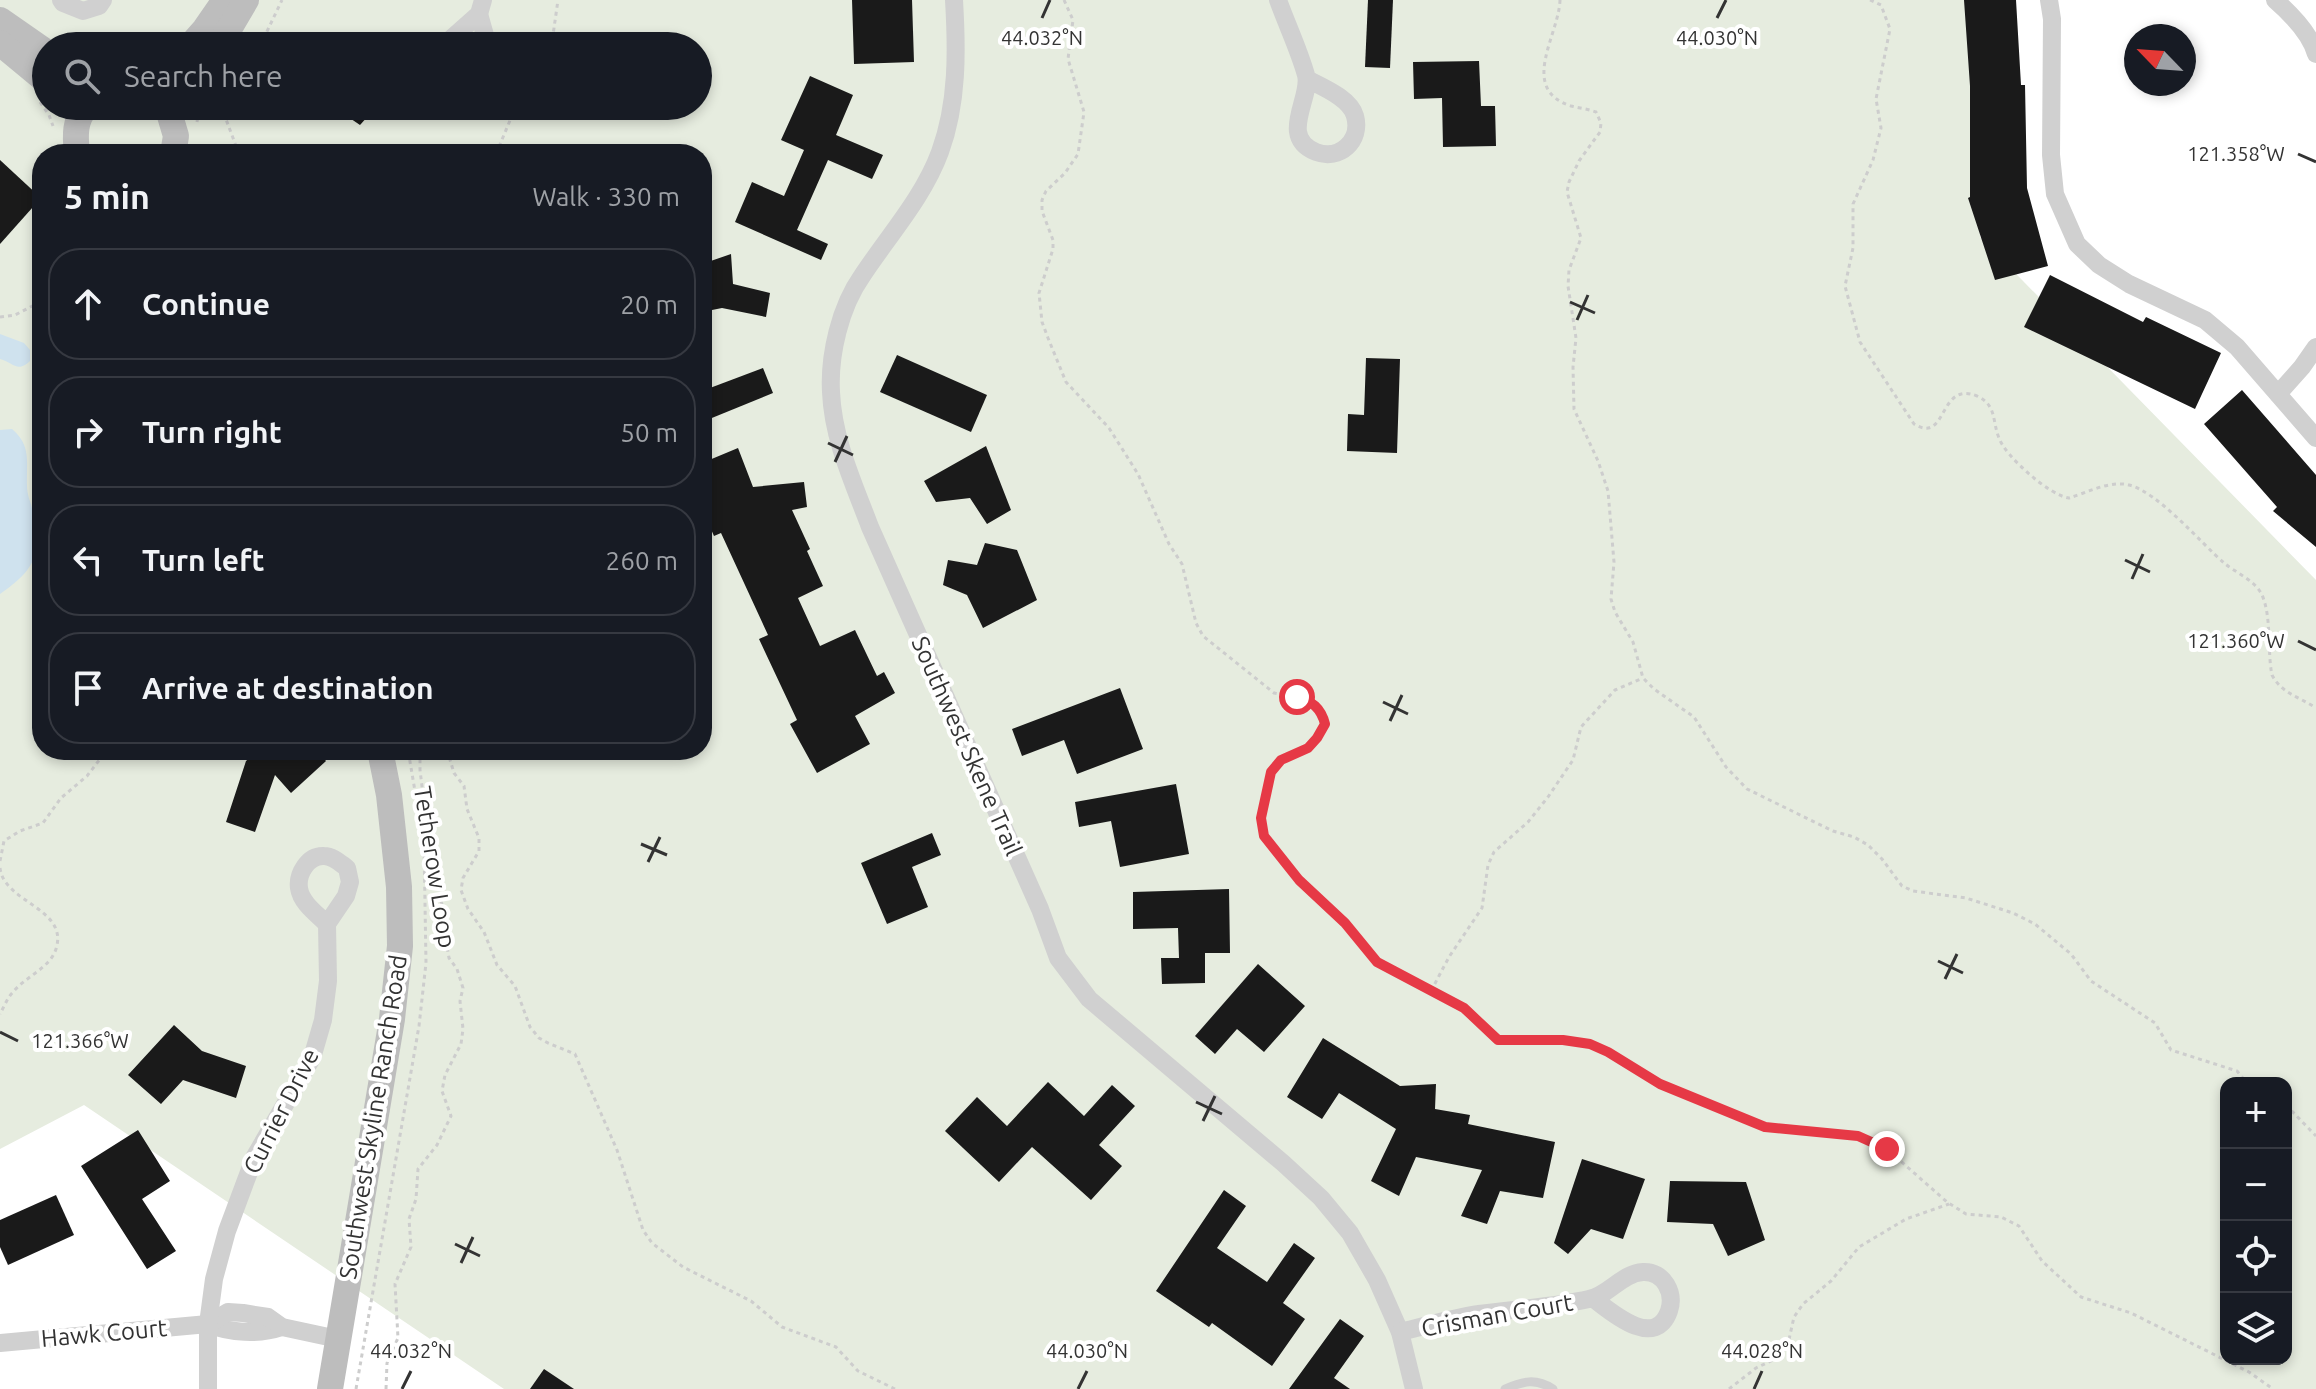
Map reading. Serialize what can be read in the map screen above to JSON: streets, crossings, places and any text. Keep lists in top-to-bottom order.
{
  "streets": {
    "street": [
      "Southwest Skene Trail",
      "Currier Drive",
      "Southwest Skyline Ranch Road",
      "Crisman Court",
      "Hawk Court"
    ],
    "path": ["Tetherow Loop"]
  },
  "crossings": [
    ["Southwest Skene Trail", "Crisman Court"],
    ["Currier Drive", "Hawk Court"],
    ["Southwest Skyline Ranch Road", "Hawk Court"]
  ],
  "north": "top left",
  "page": {
    "search": "Search here",
    "heading": ["5 min", "Walk · 330 m"],
    "list": [
      ["Continue", "20 m"],
      ["Turn right", "50 m"],
      ["Turn left", "260 m"],
      "Arrive at destination"
    ],
    "map_buttons": ["+", "−"]
  },
  "coordinates": [
    "44.032°N",
    "44.030°N",
    "121.358°W",
    "121.360°W",
    "121.366°W",
    "44.028°N"
  ]
}
